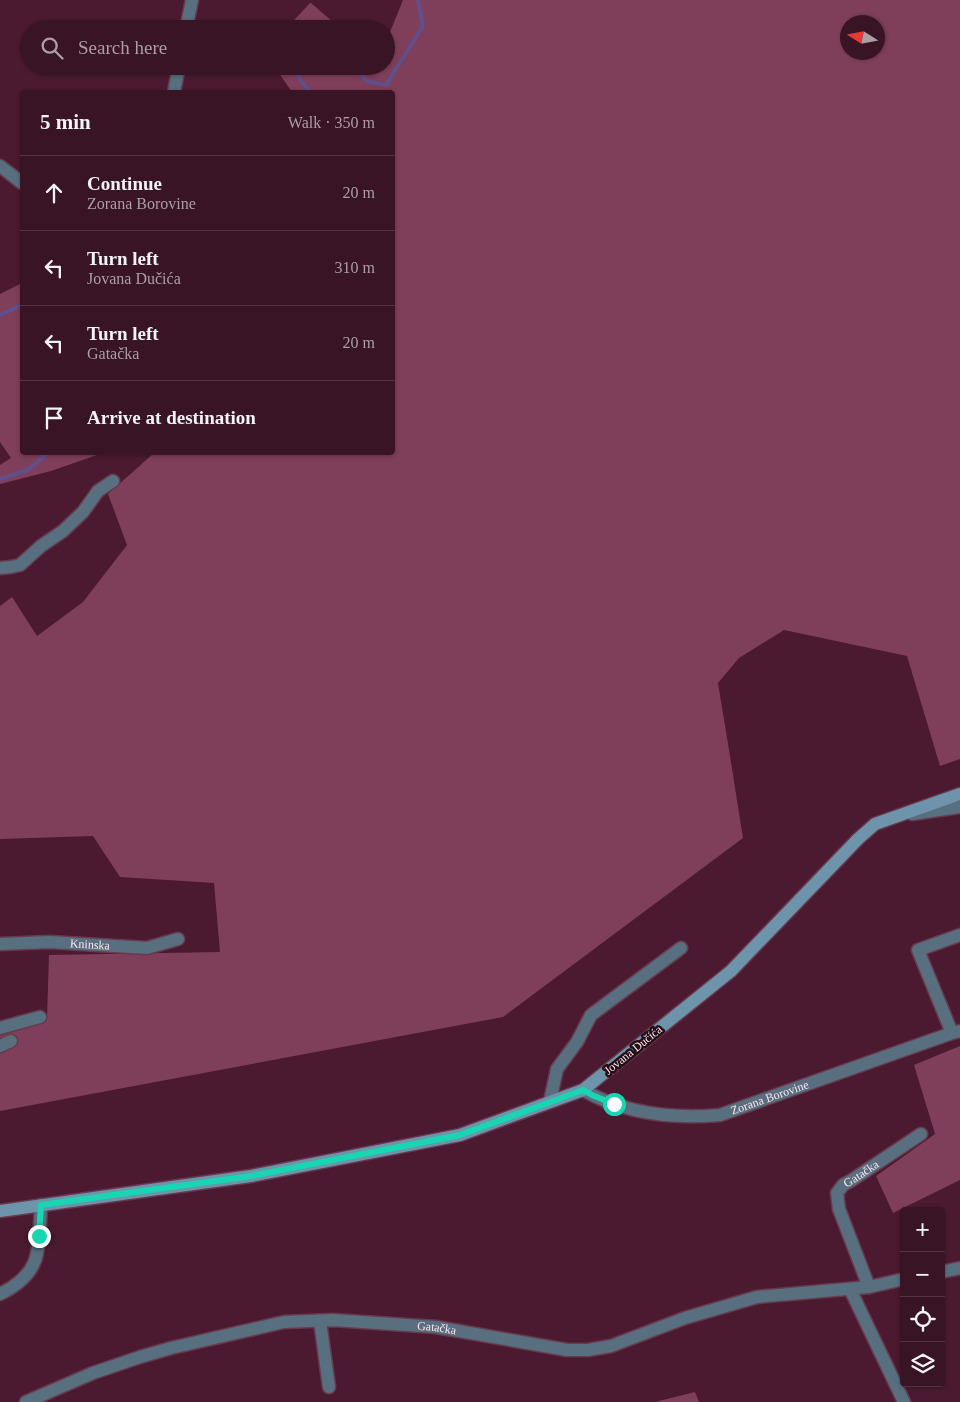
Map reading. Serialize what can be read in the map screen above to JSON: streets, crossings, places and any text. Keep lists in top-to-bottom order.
{
  "streets": {
    "main road": ["Jovana Dučića"],
    "street": ["Kninska", "Zorana Borovine", "Gatačka"]
  },
  "crossings": [
    ["Jovana Dučića", "Zorana Borovine"]
  ],
  "north": "left",
  "page": {
    "search": "Search here",
    "heading": ["5 min", "Walk · 350 m"],
    "list": [
      ["Continue", "Zorana Borovine", "20 m"],
      ["Turn left", "Jovana Dučića", "310 m"],
      ["Turn left", "Gatačka", "20 m"],
      "Arrive at destination"
    ],
    "map_buttons": ["+", "−"]
  }
}
